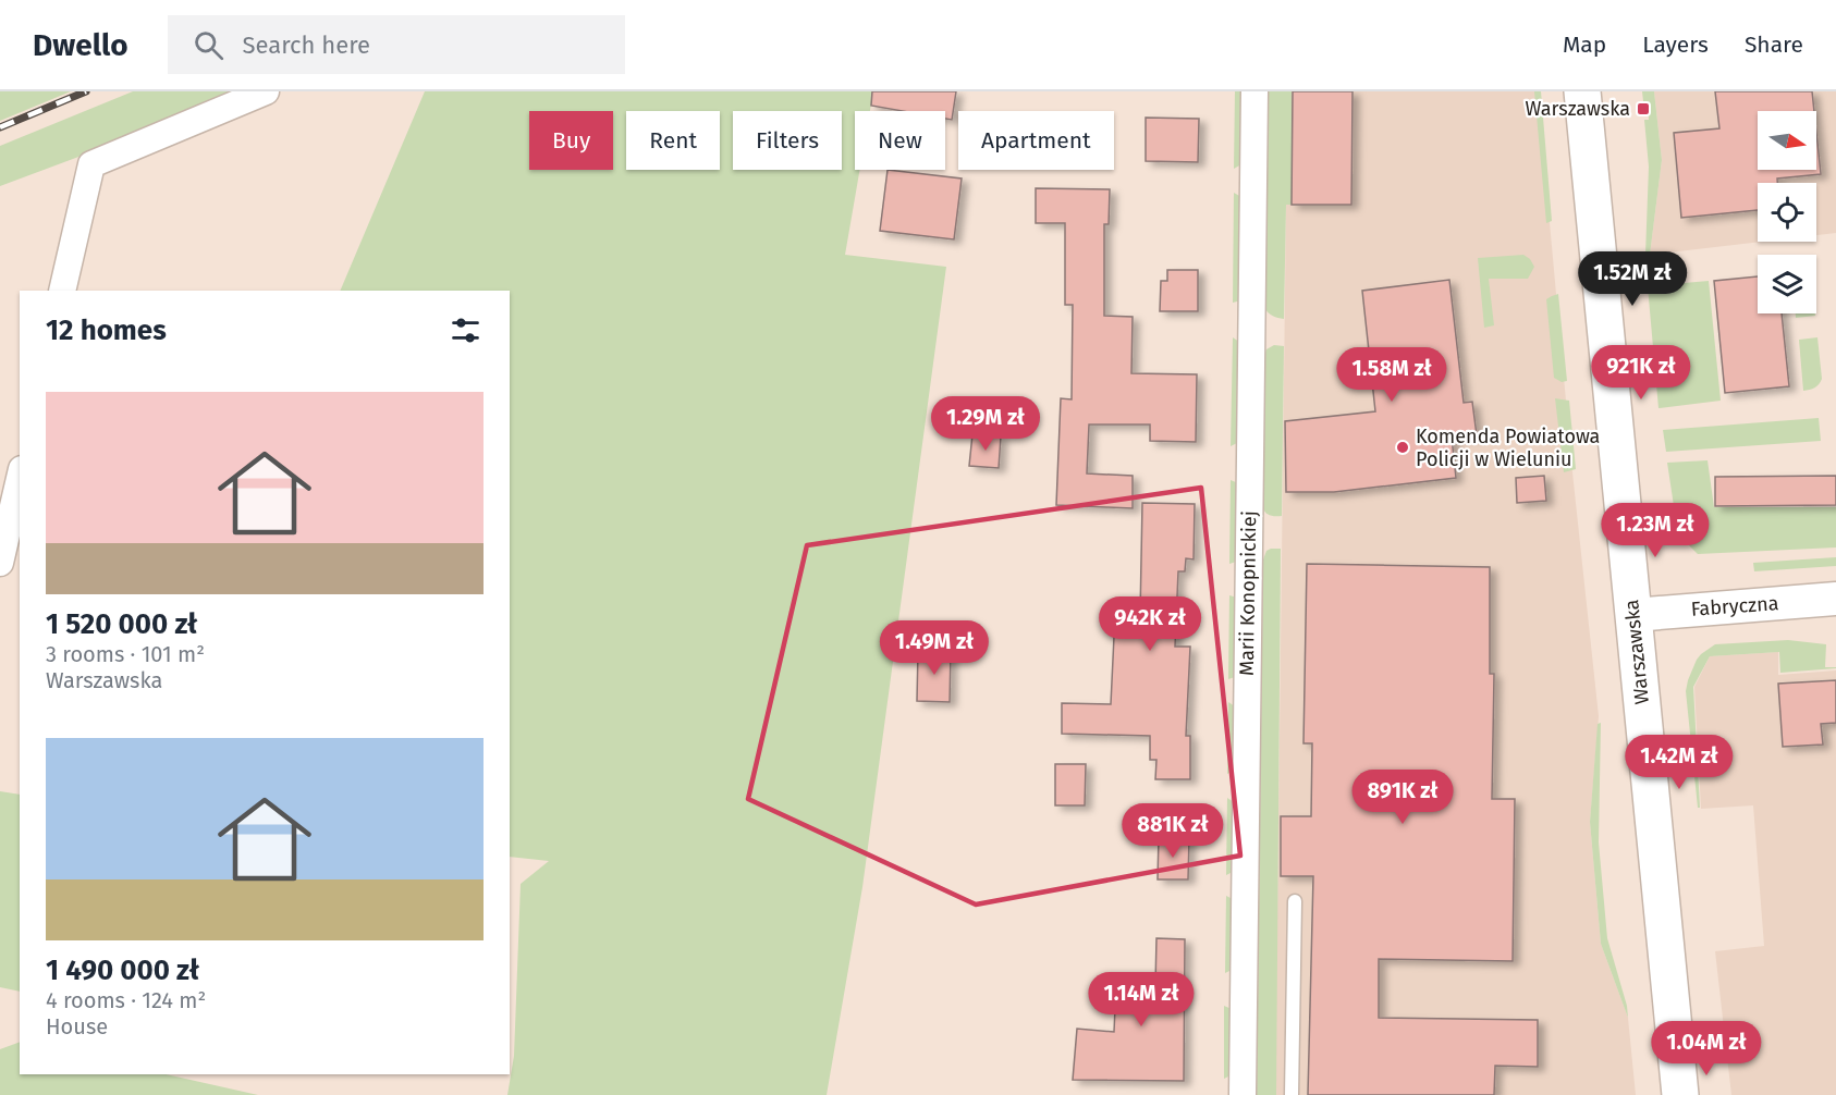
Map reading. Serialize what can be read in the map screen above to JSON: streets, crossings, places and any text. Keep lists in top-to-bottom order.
{
  "streets": {
    "main road": ["Warszawska"],
    "street": ["Marii Konopnickiej", "Fabryczna"]
  },
  "crossings": [
    ["Fabryczna", "Warszawska"]
  ],
  "places": {
    "transit": ["Warszawska"],
    "other": ["Komenda Powiatowa Policji w Wieluniu"]
  },
  "north": "right",
  "page": {
    "header": "Dwello",
    "search": "Search here",
    "nav": ["Map", "Layers", "Share"],
    "chip": [
      "Buy",
      "Rent",
      "Filters",
      "New",
      "Apartment"
    ],
    "price": [
      "1.52M zł",
      "921K zł",
      "1.58M zł",
      "1.29M zł",
      "1.23M zł",
      "942K zł",
      "1.49M zł",
      "1.42M zł",
      "891K zł",
      "881K zł",
      "1.14M zł",
      "1.04M zł"
    ],
    "heading": "12 homes",
    "list": [
      {
        "name": "1 520 000 zł",
        "note": "3 rooms · 101 m² · Warszawska"
      },
      {
        "name": "1 490 000 zł",
        "note": "4 rooms · 124 m² · House"
      }
    ]
  }
}
